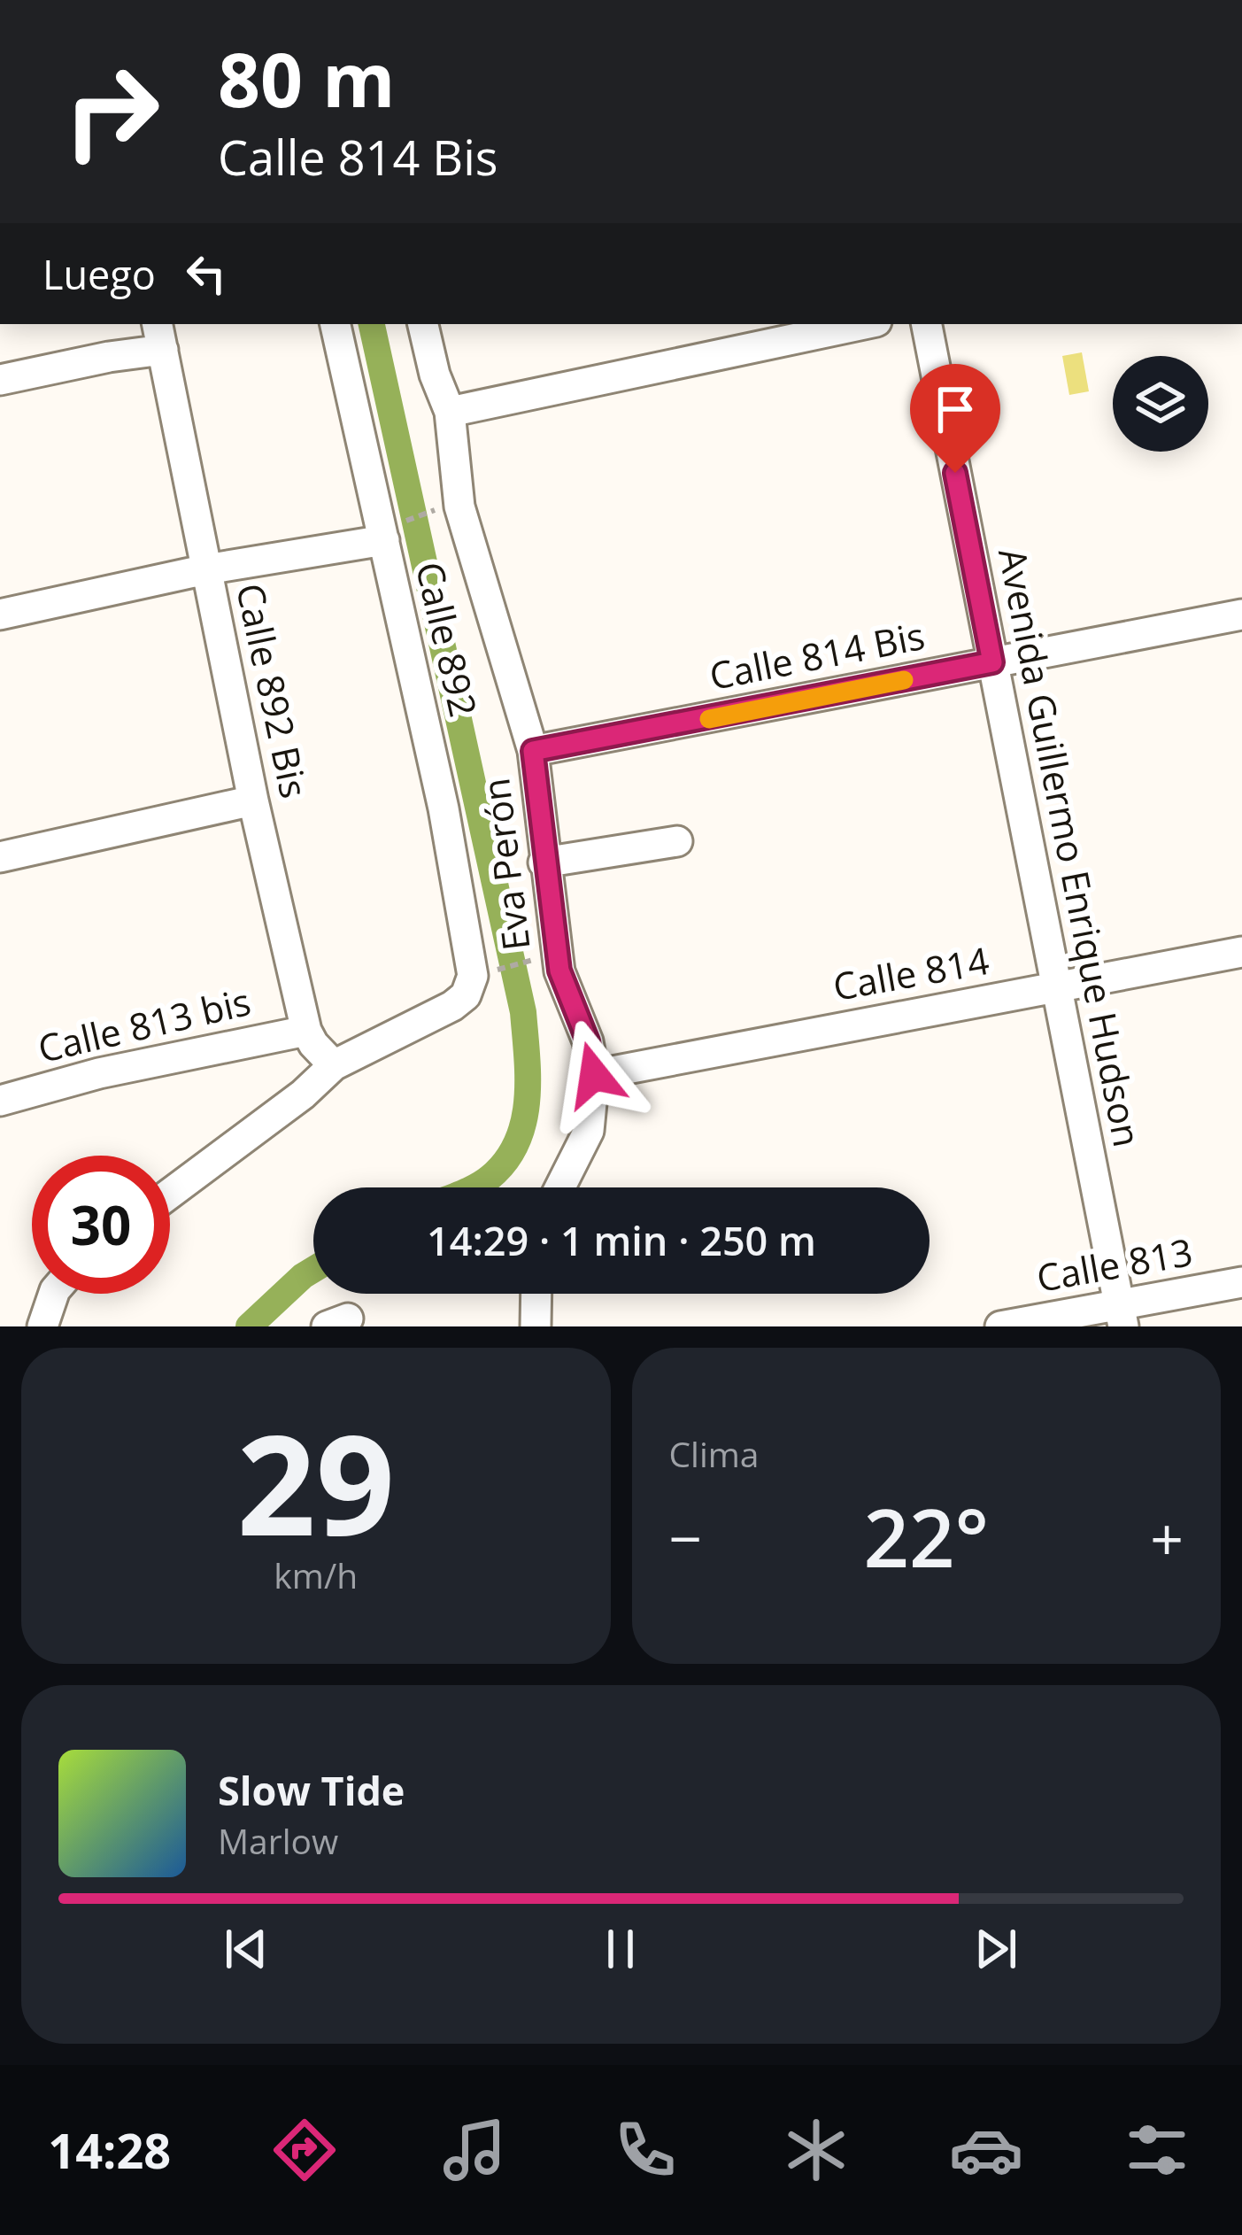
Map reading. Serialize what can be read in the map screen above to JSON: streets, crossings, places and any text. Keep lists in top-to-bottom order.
{
  "streets": {
    "street": [
      "Calle 892",
      "Calle 814 Bis",
      "Calle 892 Bis",
      "Avenida Guillermo Enrique Hudson",
      "Eva Perón",
      "Calle 814",
      "Calle 813 bis",
      "Calle 813"
    ]
  },
  "crossings": [
    ["Calle 814 Bis", "Avenida Guillermo Enrique Hudson"],
    ["Calle 814 Bis", "Eva Perón"],
    ["Calle 892 Bis", "Calle 813 bis"],
    ["Avenida Guillermo Enrique Hudson", "Calle 814"],
    ["Avenida Guillermo Enrique Hudson", "Calle 813"],
    ["Eva Perón", "Calle 814"]
  ],
  "page": {
    "turn": ["80 m", "Calle 814 Bis"],
    "then": "Luego",
    "limit": "30",
    "trip": "14:29 · 1 min · 250 m",
    "tile": [
      ["29", "km/h"],
      "Clima"
    ],
    "heat": ["−", "22°", "+"],
    "song": ["Slow Tide", "Marlow"],
    "tabs": "14:28"
  }
}
